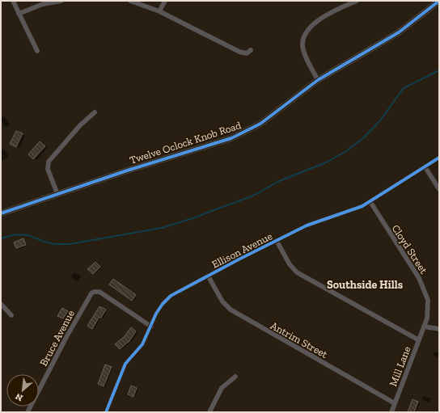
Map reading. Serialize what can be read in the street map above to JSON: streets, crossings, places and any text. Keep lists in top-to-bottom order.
{
  "streets": {
    "street": [
      "Twelve Oclock Knob Road",
      "Cloyd Street",
      "Ellison Avenue",
      "Bruce Avenue",
      "Antrim Street",
      "Mill Lane"
    ]
  },
  "crossings": [
    ["Cloyd Street", "Ellison Avenue"],
    ["Cloyd Street", "Mill Lane"],
    ["Ellison Avenue", "Bruce Avenue"],
    ["Ellison Avenue", "Antrim Street"],
    ["Antrim Street", "Mill Lane"]
  ],
  "districts": ["Southside Hills"],
  "north": "bottom left"
}
